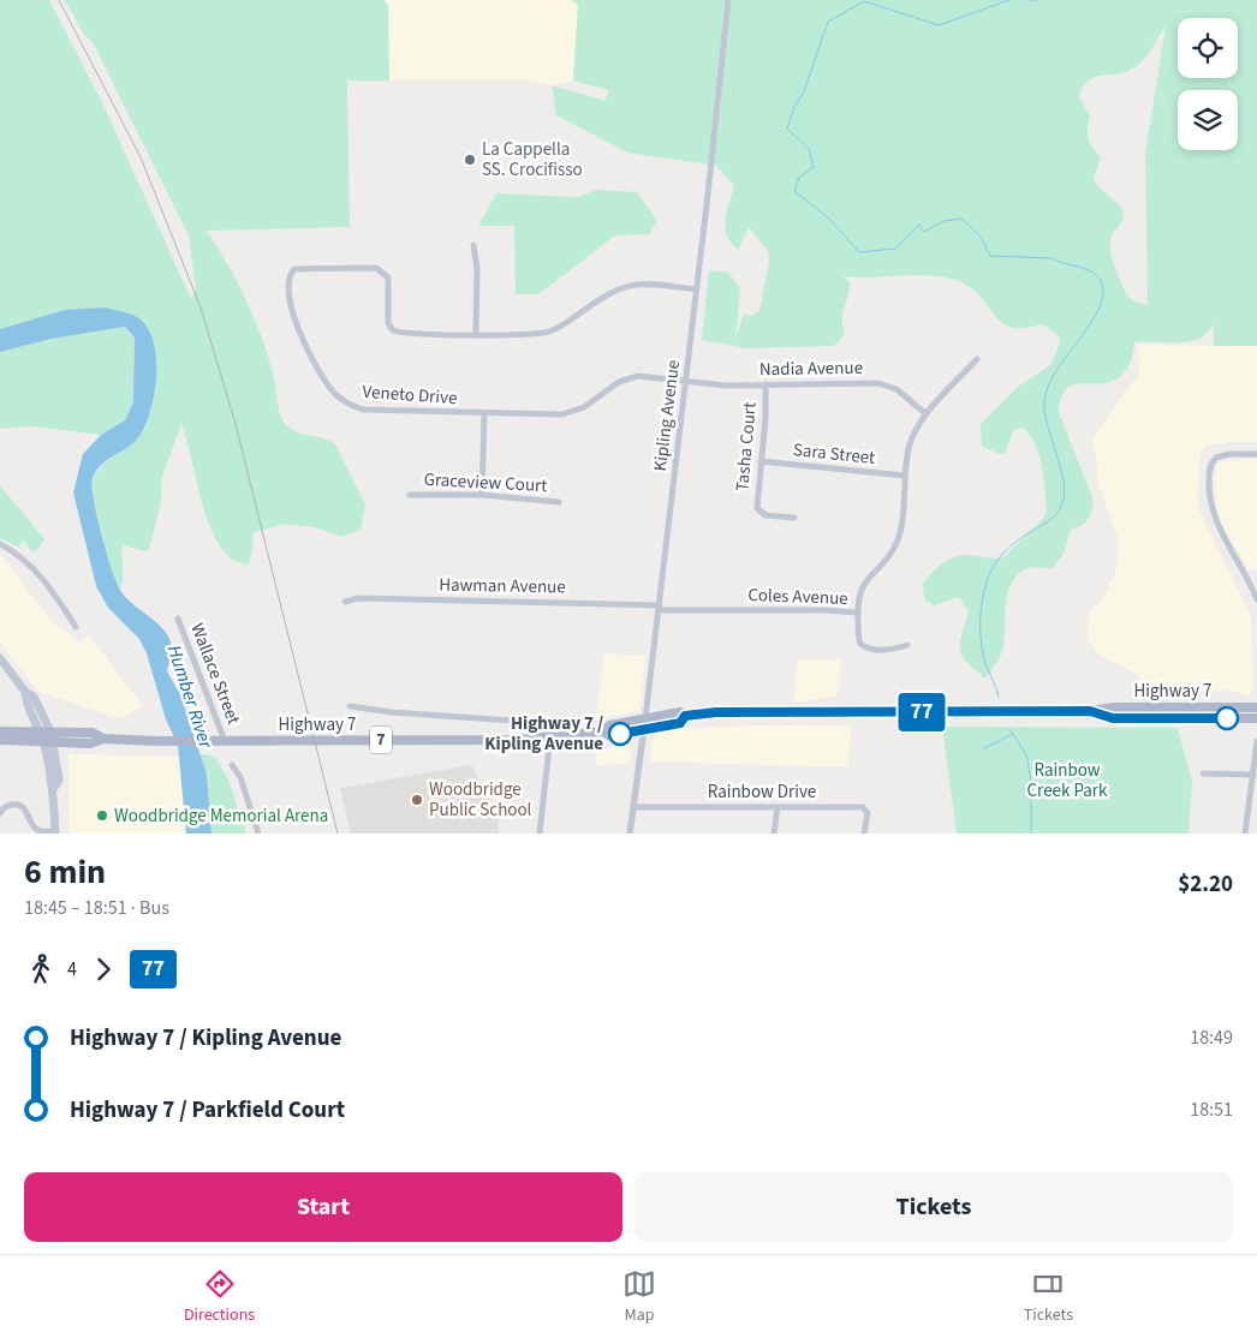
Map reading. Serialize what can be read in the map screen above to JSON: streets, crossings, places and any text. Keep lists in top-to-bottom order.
{
  "streets": {
    "main road": ["Highway 7", "7"],
    "street": [
      "Nadia Avenue",
      "Veneto Drive",
      "Kipling Avenue",
      "Tasha Court",
      "Sara Street",
      "Graceview Court",
      "Hawman Avenue",
      "Coles Avenue",
      "Wallace Street",
      "Rainbow Drive"
    ]
  },
  "crossings": [
    ["Nadia Avenue", "Veneto Drive"],
    ["Nadia Avenue", "Kipling Avenue"],
    ["Nadia Avenue", "Tasha Court"],
    ["Veneto Drive", "Kipling Avenue"],
    ["Kipling Avenue", "Hawman Avenue"],
    ["Kipling Avenue", "Coles Avenue"],
    ["Kipling Avenue", "Highway 7"],
    ["Kipling Avenue", "Rainbow Drive"],
    ["Tasha Court", "Sara Street"],
    ["Hawman Avenue", "Coles Avenue"],
    ["Wallace Street", "Highway 7"]
  ],
  "water": ["Humber River"],
  "parks": ["Rainbow Creek Park"],
  "places": [
    "La Cappella SS. Crocifisso",
    "Highway 7 / Kipling Avenue",
    "Woodbridge Public School",
    "Woodbridge Memorial Arena"
  ],
  "lines": ["bus line 77"],
  "page": {
    "on_map": "77",
    "heading": ["6 min", "18:45 – 18:51 · Bus", "$2.20"],
    "legs": ["4", "77"],
    "list": [
      {
        "name": "Highway 7 / Kipling Avenue",
        "value": "18:49"
      },
      {
        "name": "Highway 7 / Parkfield Court",
        "value": "18:51"
      }
    ],
    "buttons": ["Start", "Tickets"],
    "tabs": ["Directions", "Map", "Tickets"]
  }
}
